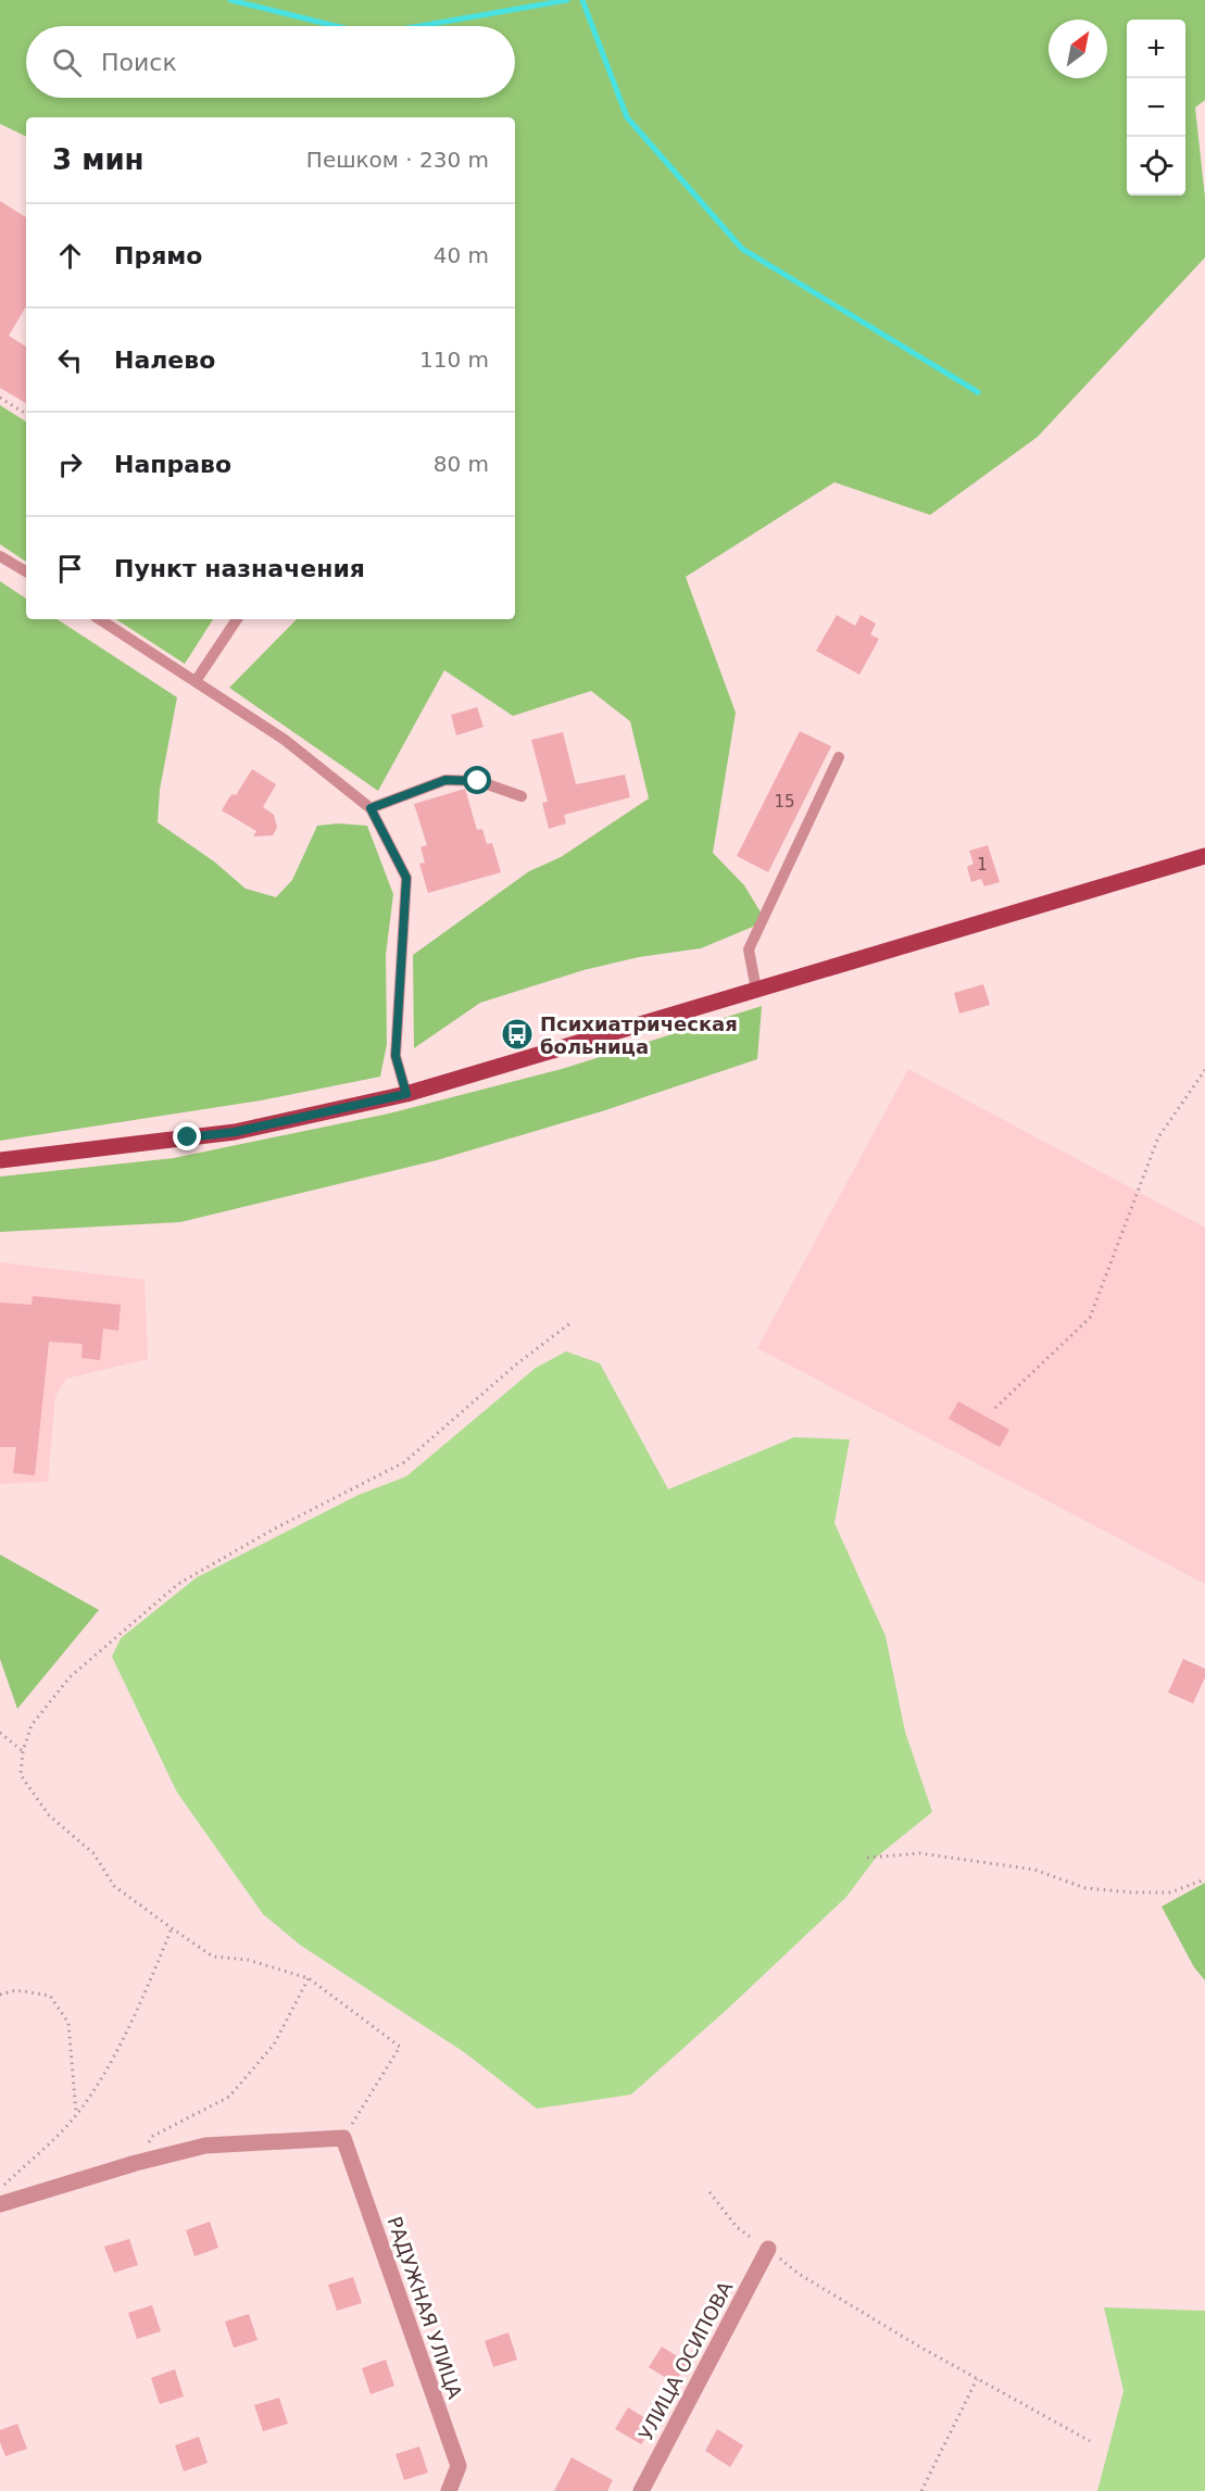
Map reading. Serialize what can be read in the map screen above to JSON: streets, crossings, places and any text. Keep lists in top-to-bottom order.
{
  "streets": {
    "street": ["РАДУЖНАЯ УЛИЦА", "УЛИЦА ОСИПОВА"]
  },
  "places": {
    "bus stop": ["Психиатрическая больница"]
  },
  "house_numbers": ["15", "1"],
  "north": "top right",
  "page": {
    "map_buttons": ["+", "−"],
    "search": "Поиск",
    "heading": ["3 мин", "Пешком · 230 m"],
    "list": [
      ["Прямо", "40 m"],
      ["Налево", "110 m"],
      ["Направо", "80 m"],
      "Пункт назначения"
    ]
  }
}
